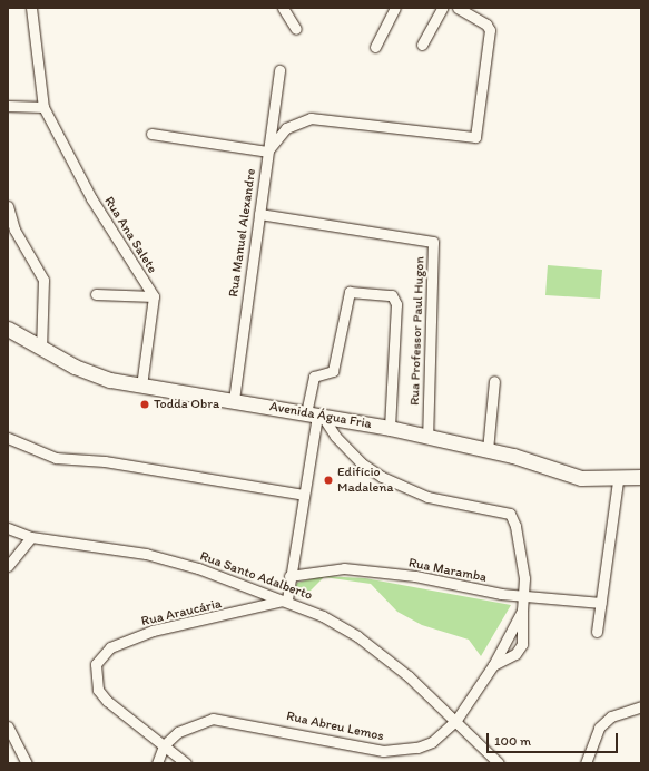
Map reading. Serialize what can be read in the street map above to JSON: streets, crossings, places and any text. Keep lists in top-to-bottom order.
{
  "streets": {
    "main road": ["Avenida Água Fria"],
    "street": [
      "Rua Manuel Alexandre",
      "Rua Ana Salete",
      "Rua Professor Paul Hugon",
      "Rua Maramba",
      "Rua Santo Adalberto",
      "Rua Araucária",
      "Rua Abreu Lemos"
    ]
  },
  "crossings": [
    ["Rua Manuel Alexandre", "Rua Professor Paul Hugon"],
    ["Rua Manuel Alexandre", "Avenida Água Fria"],
    ["Rua Professor Paul Hugon", "Avenida Água Fria"],
    ["Avenida Água Fria", "Rua Abreu Lemos"],
    ["Rua Maramba", "Rua Abreu Lemos"],
    ["Rua Santo Adalberto", "Rua Araucária"],
    ["Rua Santo Adalberto", "Rua Abreu Lemos"],
    ["Rua Araucária", "Rua Abreu Lemos"]
  ],
  "places": ["Todda Obra", "Edifício Madalena"],
  "scale_bar": "100 m"
}
